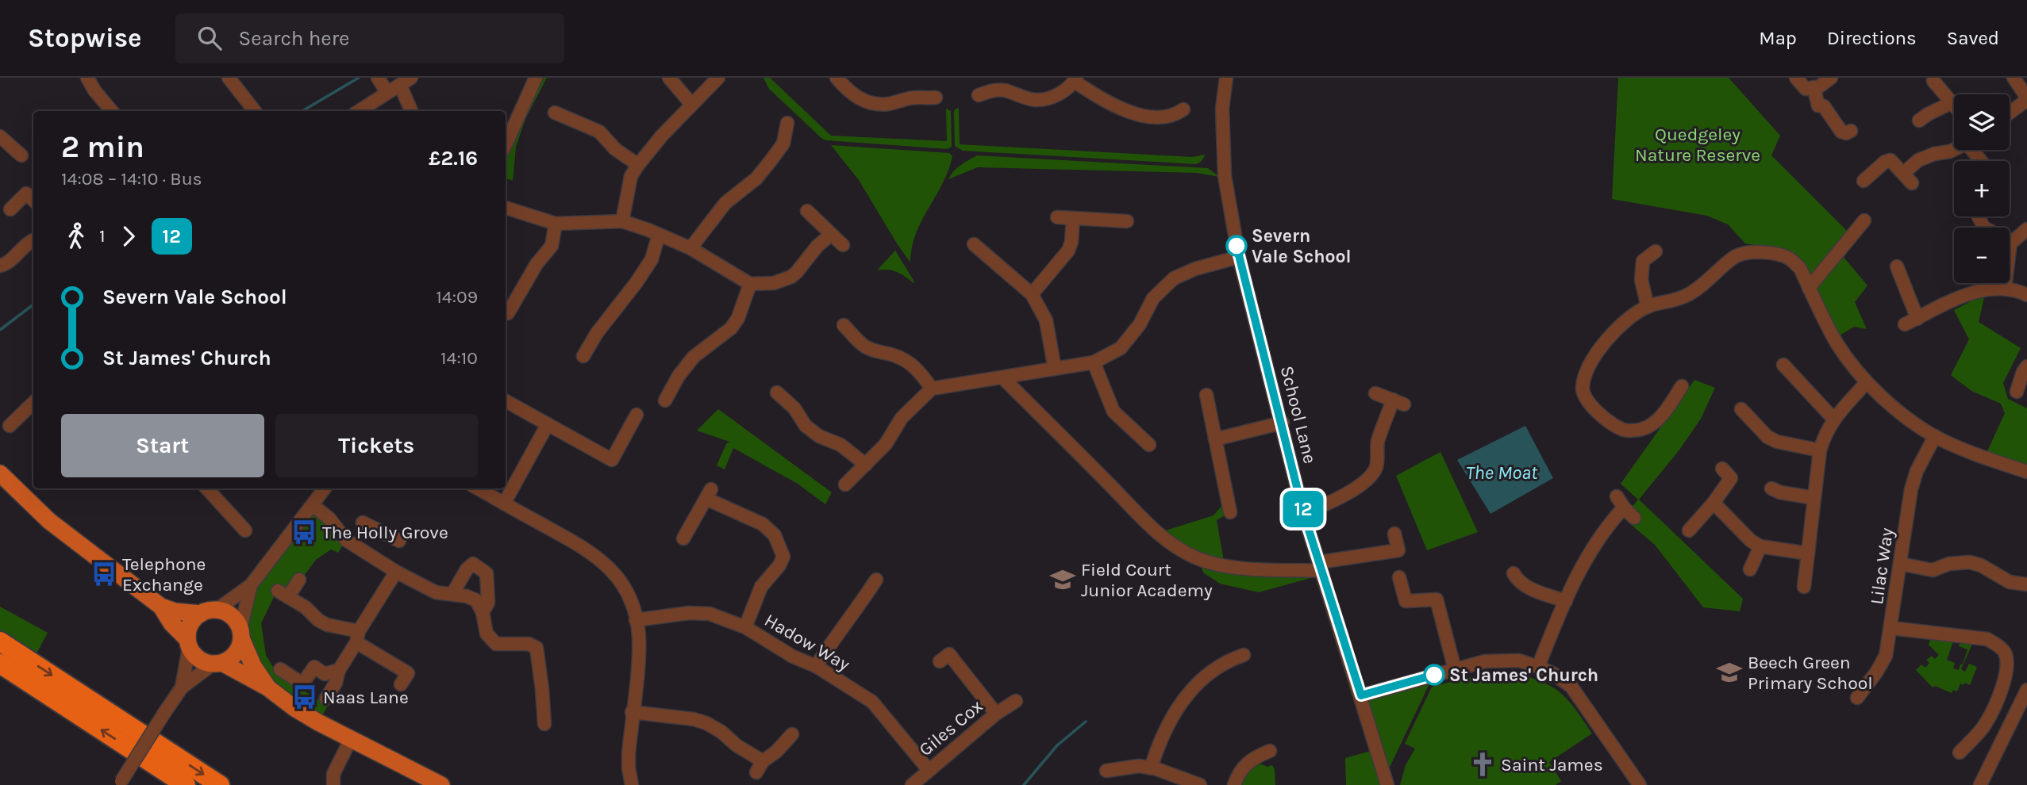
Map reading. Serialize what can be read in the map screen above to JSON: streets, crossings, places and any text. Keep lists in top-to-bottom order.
{
  "streets": {
    "street": [
      "School Lane",
      "Lilac Way",
      "Hadow Way",
      "Giles Cox"
    ]
  },
  "crossings": [
    ["Hadow Way", "Giles Cox"]
  ],
  "water": ["The Moat"],
  "parks": ["Quedgeley Nature Reserve"],
  "places": {
    "other": ["Severn Vale School", "St James' Church"],
    "bus stop": ["The Holly Grove", "Telephone Exchange", "Naas Lane"],
    "school or university": ["Field Court Junior Academy", "Beech Green Primary School"],
    "church": ["Saint James"]
  },
  "lines": ["bus line 12"],
  "page": {
    "header": "Stopwise",
    "search": "Search here",
    "nav": ["Map", "Directions", "Saved"],
    "on_map": "12",
    "map_buttons": ["+", "−"],
    "heading": ["2 min", "14:08 – 14:10 · Bus", "£2.16"],
    "legs": ["1", "12"],
    "list": [
      {
        "name": "Severn Vale School",
        "value": "14:09"
      },
      {
        "name": "St James' Church",
        "value": "14:10"
      }
    ],
    "buttons": ["Start", "Tickets"]
  }
}
